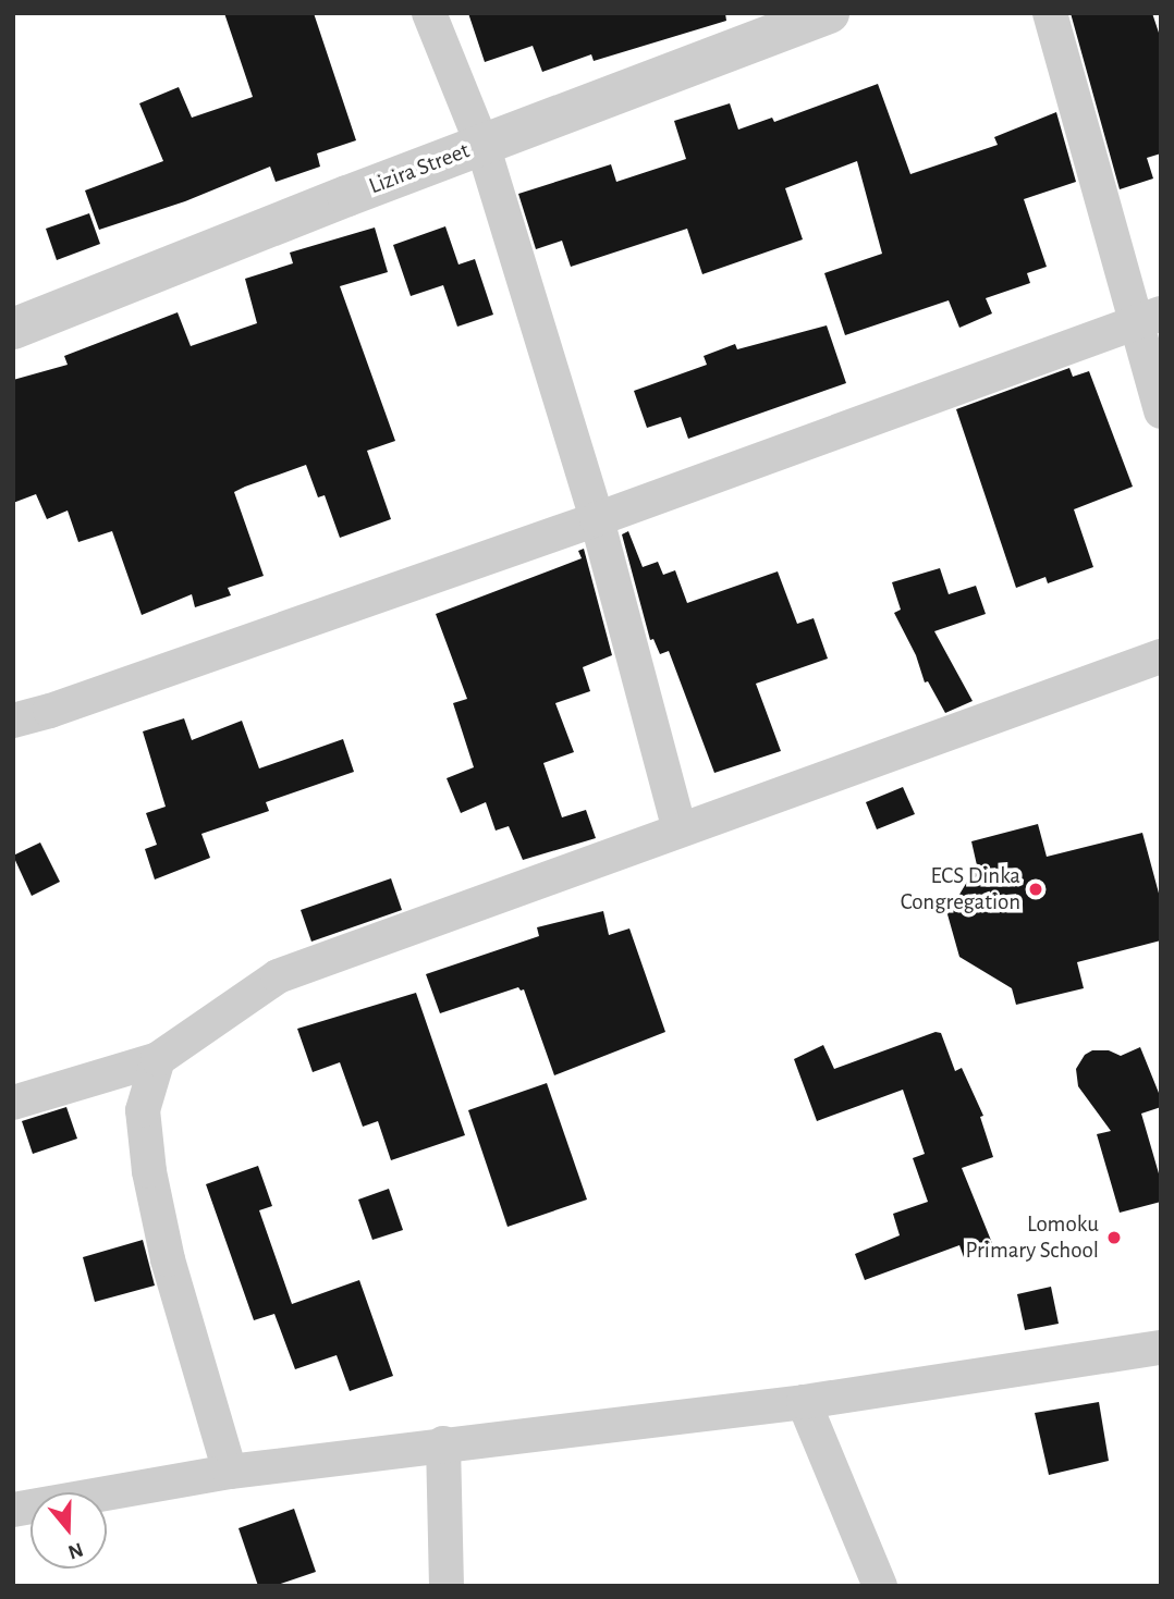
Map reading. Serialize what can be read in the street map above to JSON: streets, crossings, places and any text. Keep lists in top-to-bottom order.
{
  "streets": {
    "street": ["Lizira Street"]
  },
  "places": ["ECS Dinka Congregation", "Lomoku Primary School"],
  "north": "bottom"
}
